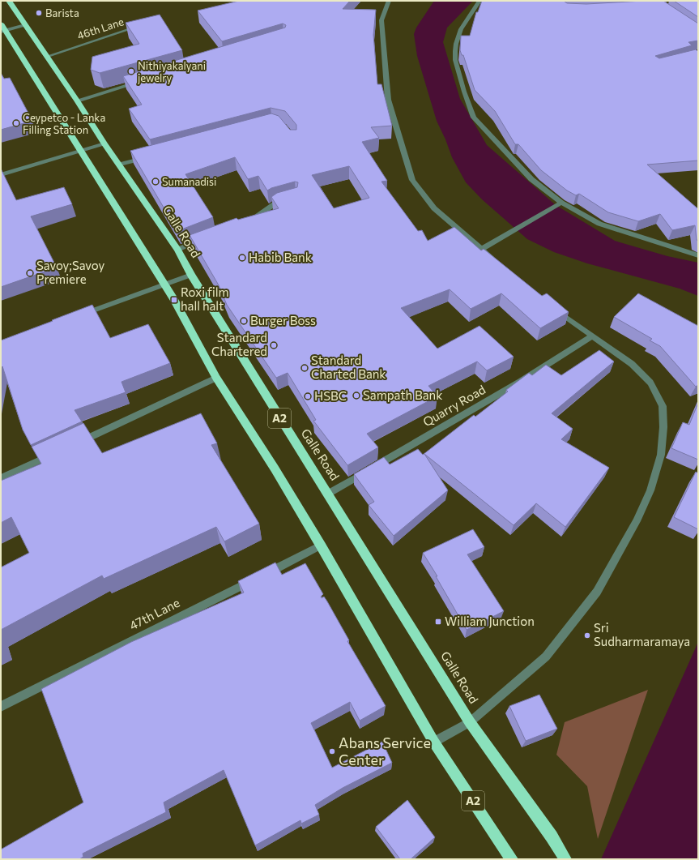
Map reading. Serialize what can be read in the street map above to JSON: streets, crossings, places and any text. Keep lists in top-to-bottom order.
{
  "streets": {
    "highway": ["Galle Road", "A2"],
    "street": ["46th Lane", "Quarry Road", "47th Lane"]
  },
  "crossings": [
    ["46th Lane", "Galle Road"],
    ["Galle Road", "Quarry Road"],
    ["A2", "47th Lane"]
  ],
  "places": {
    "other": [
      "Barista",
      "Nithiyakalyani jewelry",
      "Ceypetco - Lanka Filling Station",
      "Sumanadisi",
      "Habib Bank",
      "Savoy;Savoy Premiere",
      "Burger Boss",
      "Standard Chartered",
      "Standard Charted Bank",
      "Sampath Bank",
      "HSBC",
      "Sri Sudharmaramaya",
      "Abans Service Center"
    ],
    "transit": ["Roxi film hall halt", "William Junction"]
  }
}
